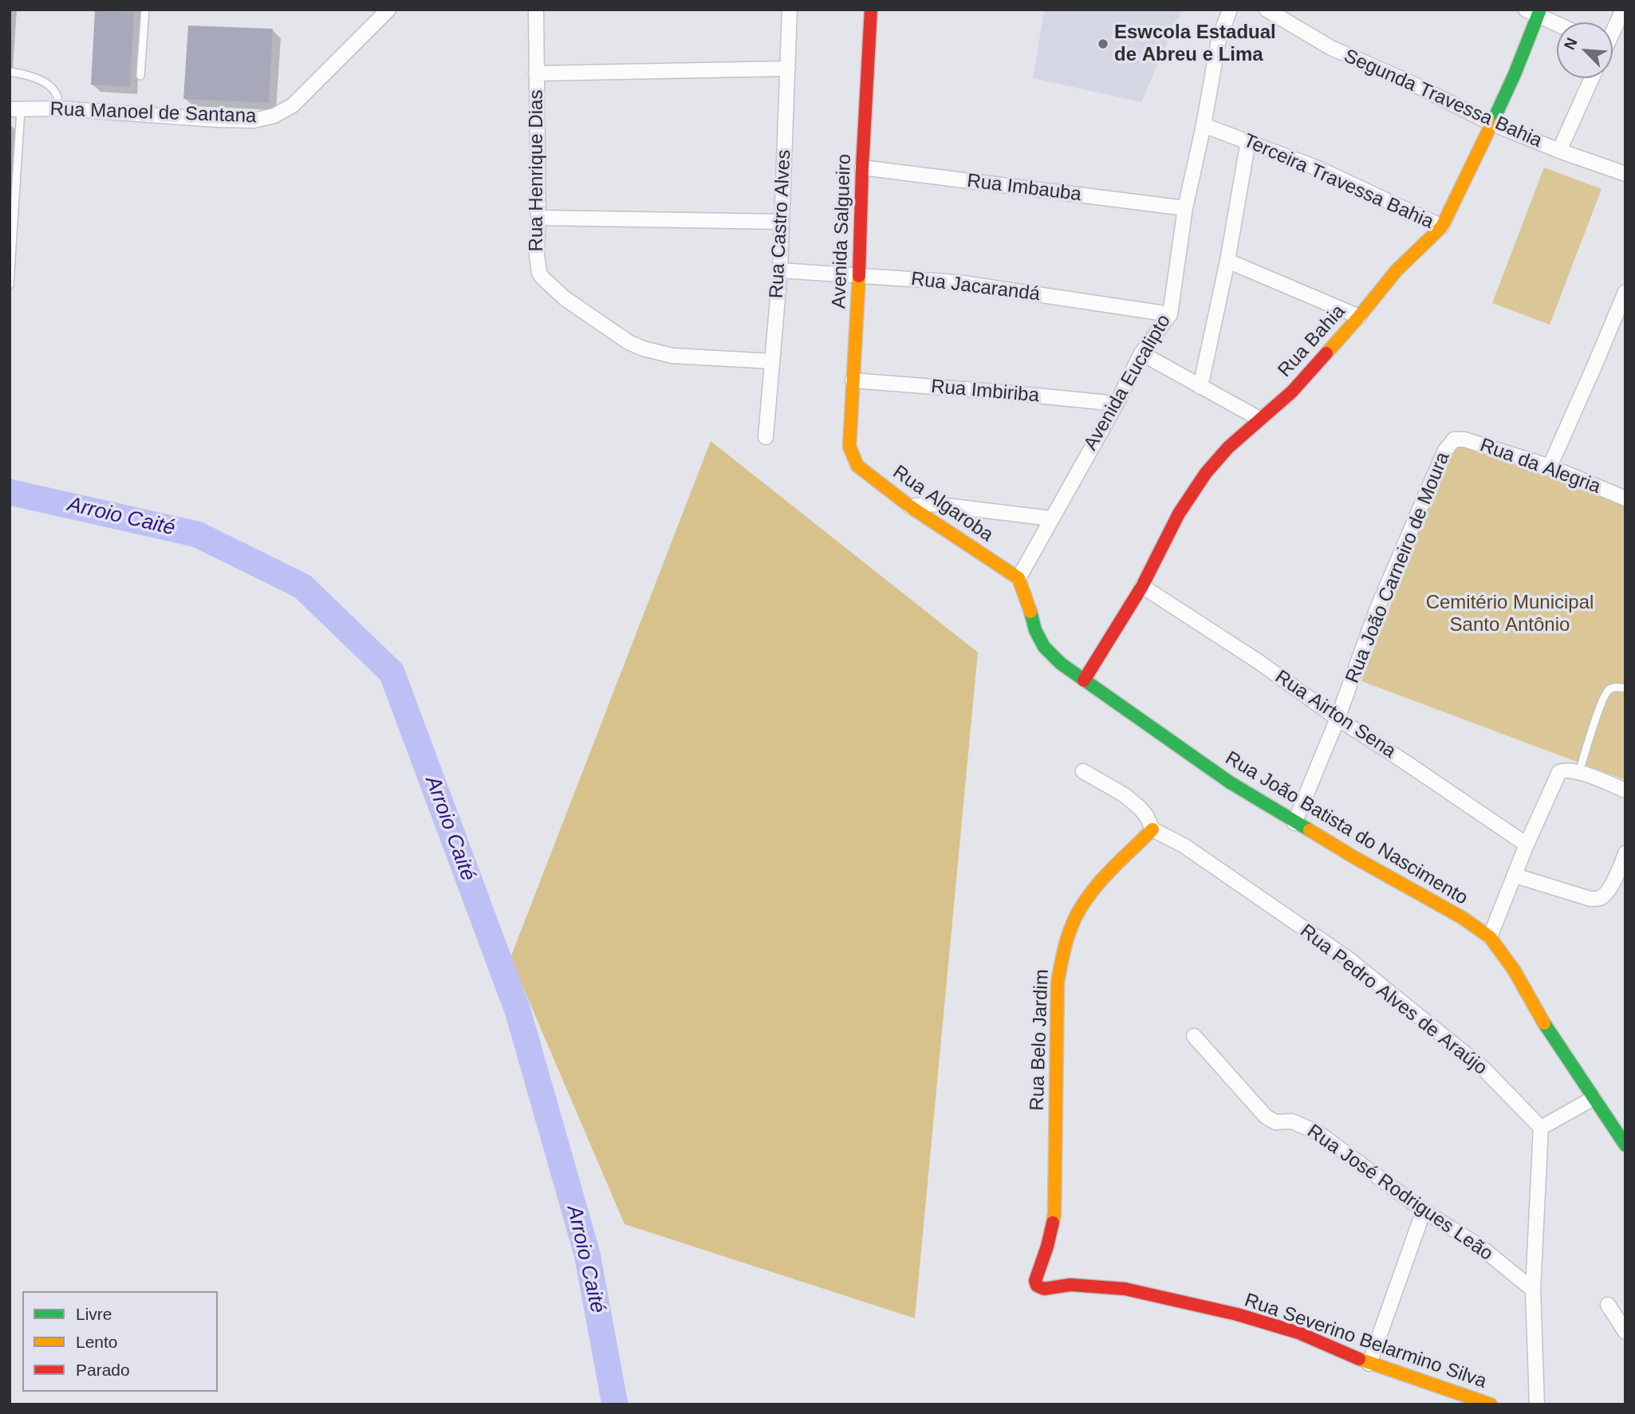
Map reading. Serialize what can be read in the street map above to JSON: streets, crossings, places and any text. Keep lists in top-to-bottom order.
{
  "streets": {
    "street": [
      "Segunda Travessa Bahia",
      "Rua Manoel de Santana",
      "Rua Henrique Dias",
      "Terceira Travessa Bahia",
      "Rua Imbauba",
      "Rua Castro Alves",
      "Avenida Salgueiro",
      "Rua Jacarandá",
      "Rua Bahia",
      "Avenida Eucalipto",
      "Rua Imbiriba",
      "Rua da Alegria",
      "Rua Algaroba",
      "Rua João Carneiro de Moura",
      "Rua Airton Sena",
      "Rua João Batista do Nascimento",
      "Rua Pedro Alves de Araújo",
      "Rua Belo Jardim",
      "Rua José Rodrigues Leão",
      "Rua Severino Belarmino Silva"
    ]
  },
  "crossings": [
    ["Segunda Travessa Bahia", "Rua Bahia"],
    ["Rua Henrique Dias", "Rua Castro Alves"],
    ["Terceira Travessa Bahia", "Rua Bahia"],
    ["Terceira Travessa Bahia", "Avenida Eucalipto"],
    ["Rua Imbauba", "Avenida Salgueiro"],
    ["Rua Imbauba", "Avenida Eucalipto"],
    ["Rua Castro Alves", "Rua Jacarandá"],
    ["Avenida Salgueiro", "Rua Jacarandá"],
    ["Avenida Salgueiro", "Rua Imbiriba"],
    ["Avenida Salgueiro", "Rua Algaroba"],
    ["Rua Jacarandá", "Avenida Eucalipto"],
    ["Rua Bahia", "Rua Airton Sena"],
    ["Rua Bahia", "Rua João Batista do Nascimento"],
    ["Avenida Eucalipto", "Rua Imbiriba"],
    ["Avenida Eucalipto", "Rua Algaroba"],
    ["Avenida Eucalipto", "Rua João Batista do Nascimento"],
    ["Rua da Alegria", "Rua João Carneiro de Moura"],
    ["Rua Algaroba", "Rua João Batista do Nascimento"],
    ["Rua João Carneiro de Moura", "Rua Airton Sena"],
    ["Rua João Carneiro de Moura", "Rua João Batista do Nascimento"],
    ["Rua Pedro Alves de Araújo", "Rua Belo Jardim"],
    ["Rua Belo Jardim", "Rua Severino Belarmino Silva"]
  ],
  "water": ["Arroio Caité"],
  "parks": ["Cemitério Municipal Santo Antônio"],
  "places": ["Eswcola Estadual de Abreu e Lima"],
  "legend": ["Livre", "Lento", "Parado"],
  "north": "top left"
}
